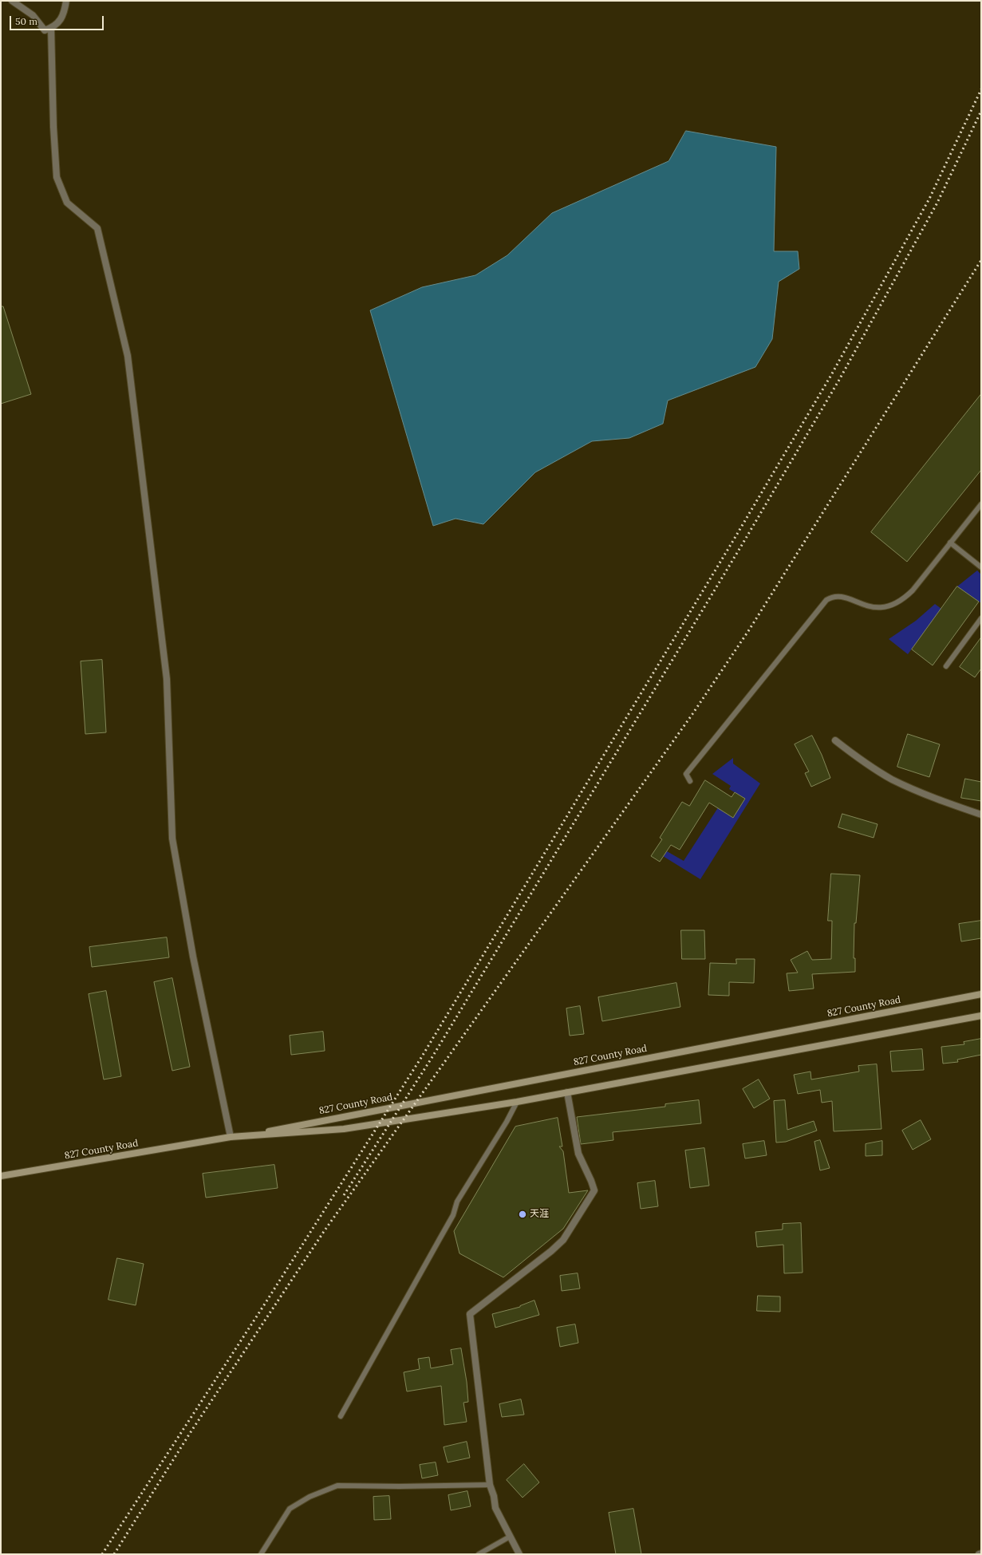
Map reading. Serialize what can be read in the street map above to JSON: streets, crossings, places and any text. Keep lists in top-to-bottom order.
{
  "streets": {
    "main road": ["827 County Road"]
  },
  "places": ["天涯"],
  "scale_bar": "50 m"
}
